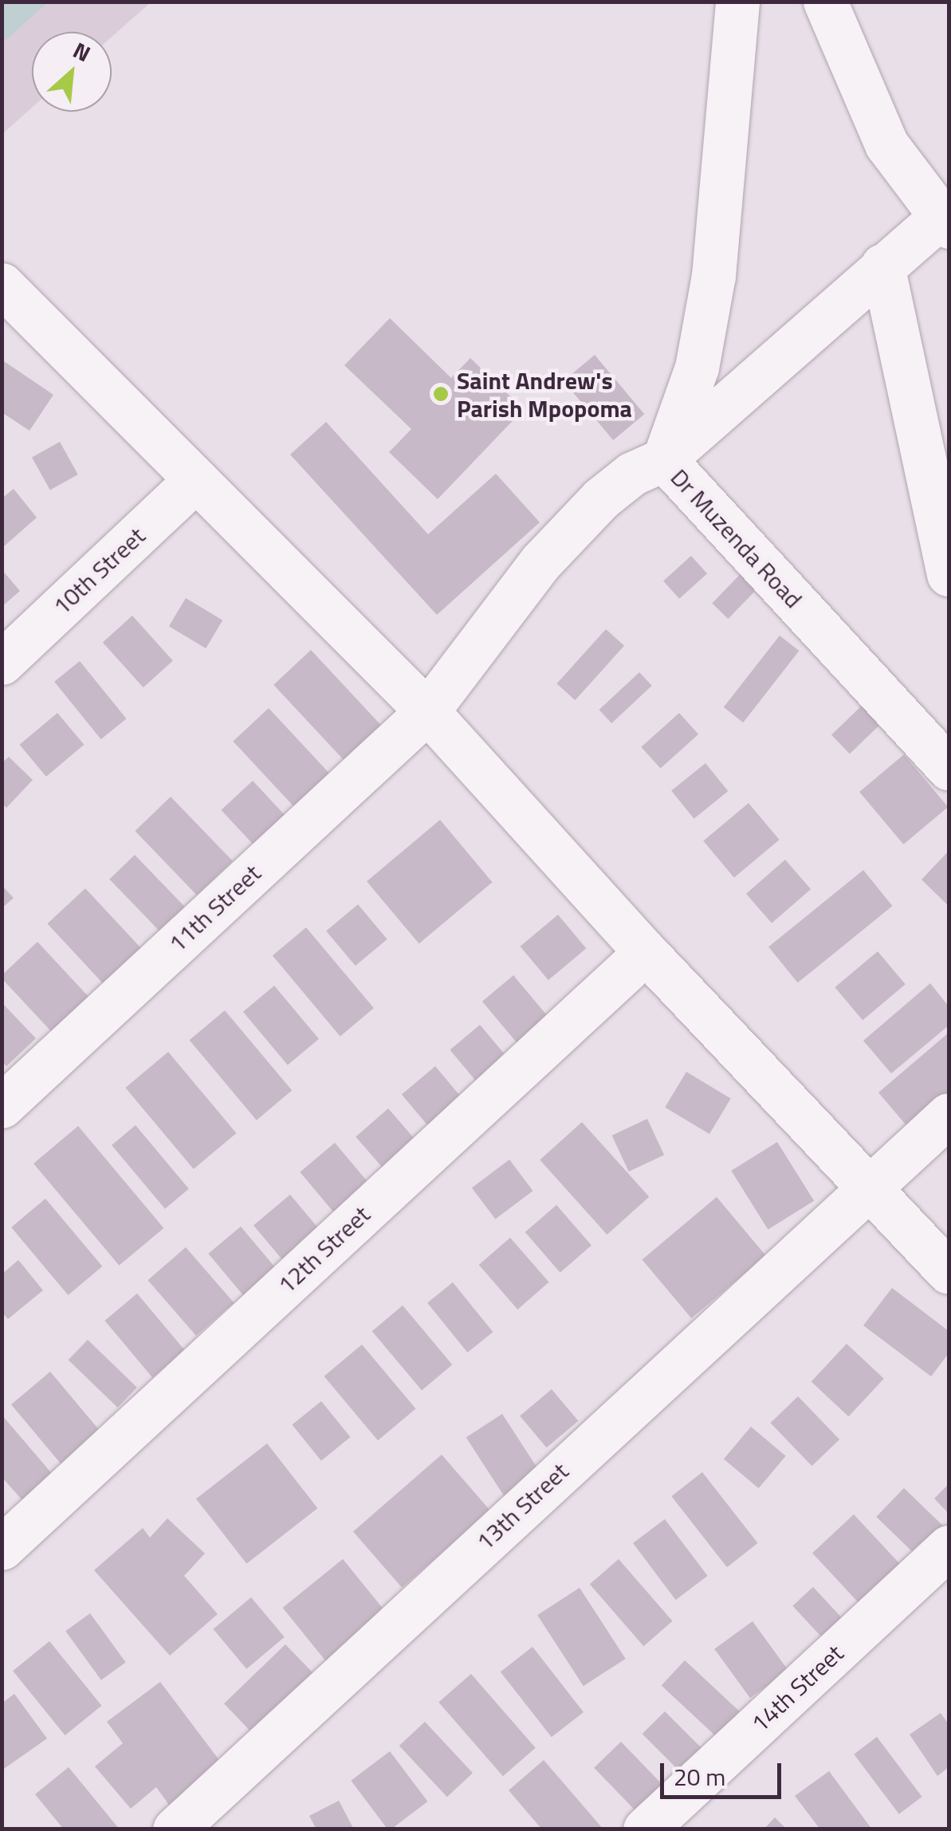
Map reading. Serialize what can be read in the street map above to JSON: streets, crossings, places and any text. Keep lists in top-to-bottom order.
{
  "streets": {
    "street": [
      "Dr Muzenda Road",
      "10th Street",
      "11th Street",
      "12th Street",
      "13th Street",
      "14th Street"
    ]
  },
  "crossings": [
    ["Dr Muzenda Road", "11th Street"]
  ],
  "places": ["Saint Andrew's Parish Mpopoma"],
  "scale_bar": "20 m",
  "north": "top right"
}
